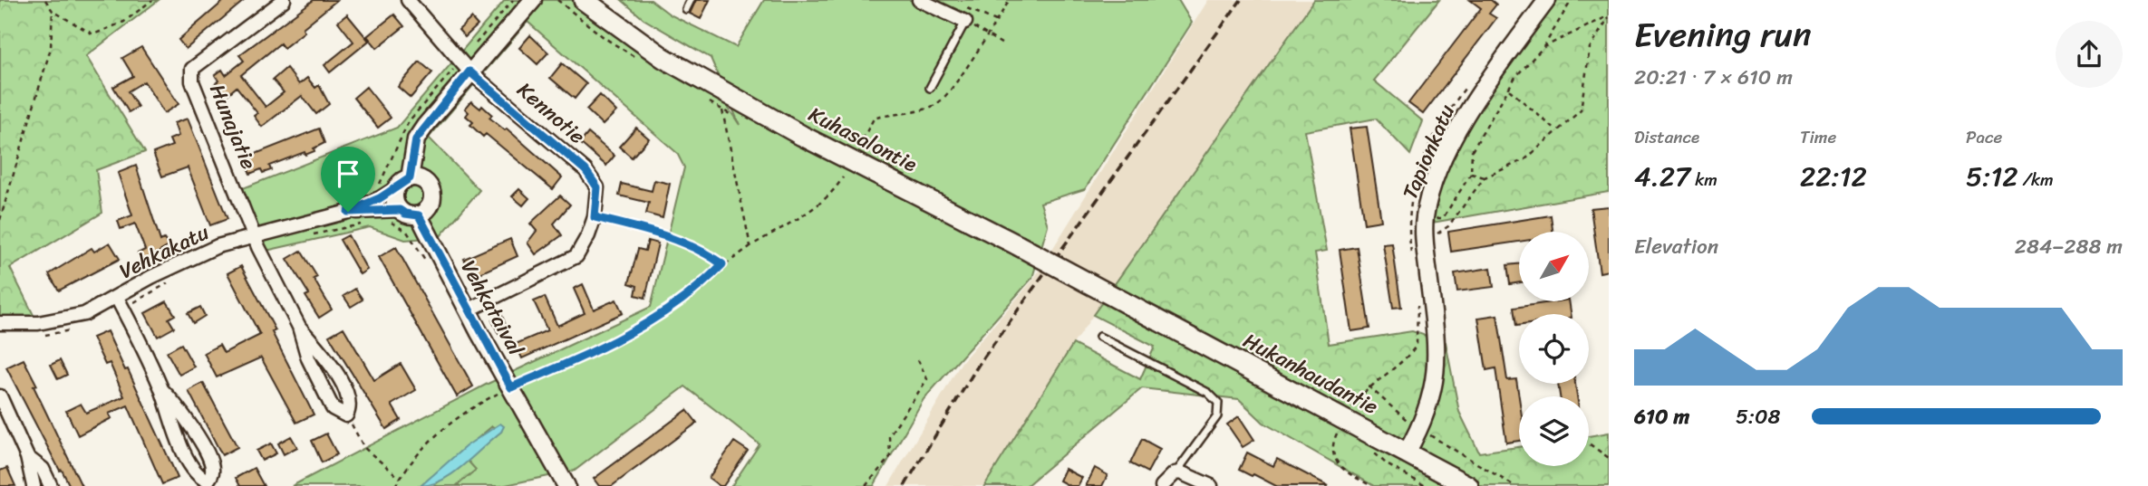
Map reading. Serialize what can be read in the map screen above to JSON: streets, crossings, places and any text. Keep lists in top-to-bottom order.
{
  "streets": {
    "main road": ["Kuhasalontie", "Hukanhaudantie"],
    "street": [
      "Kennotie",
      "Hunajatie",
      "Tapionkatu",
      "Vehkakatu",
      "Vehkataival"
    ]
  },
  "crossings": [
    ["Kennotie", "Vehkataival"],
    ["Hunajatie", "Vehkakatu"],
    ["Kuhasalontie", "Hukanhaudantie"],
    ["Tapionkatu", "Hukanhaudantie"],
    ["Vehkakatu", "Vehkataival"]
  ],
  "north": "top right",
  "page": {
    "heading": ["Evening run", "20:21 · 7 × 610 m"],
    "stats": [
      ["Distance", "4.27 km"],
      ["Time", "22:12"],
      ["Pace", "5:12 /km"]
    ],
    "chart": ["Elevation", "284–288 m"],
    "list": [
      {
        "name": "610 m",
        "note": "5:08"
      }
    ]
  }
}
